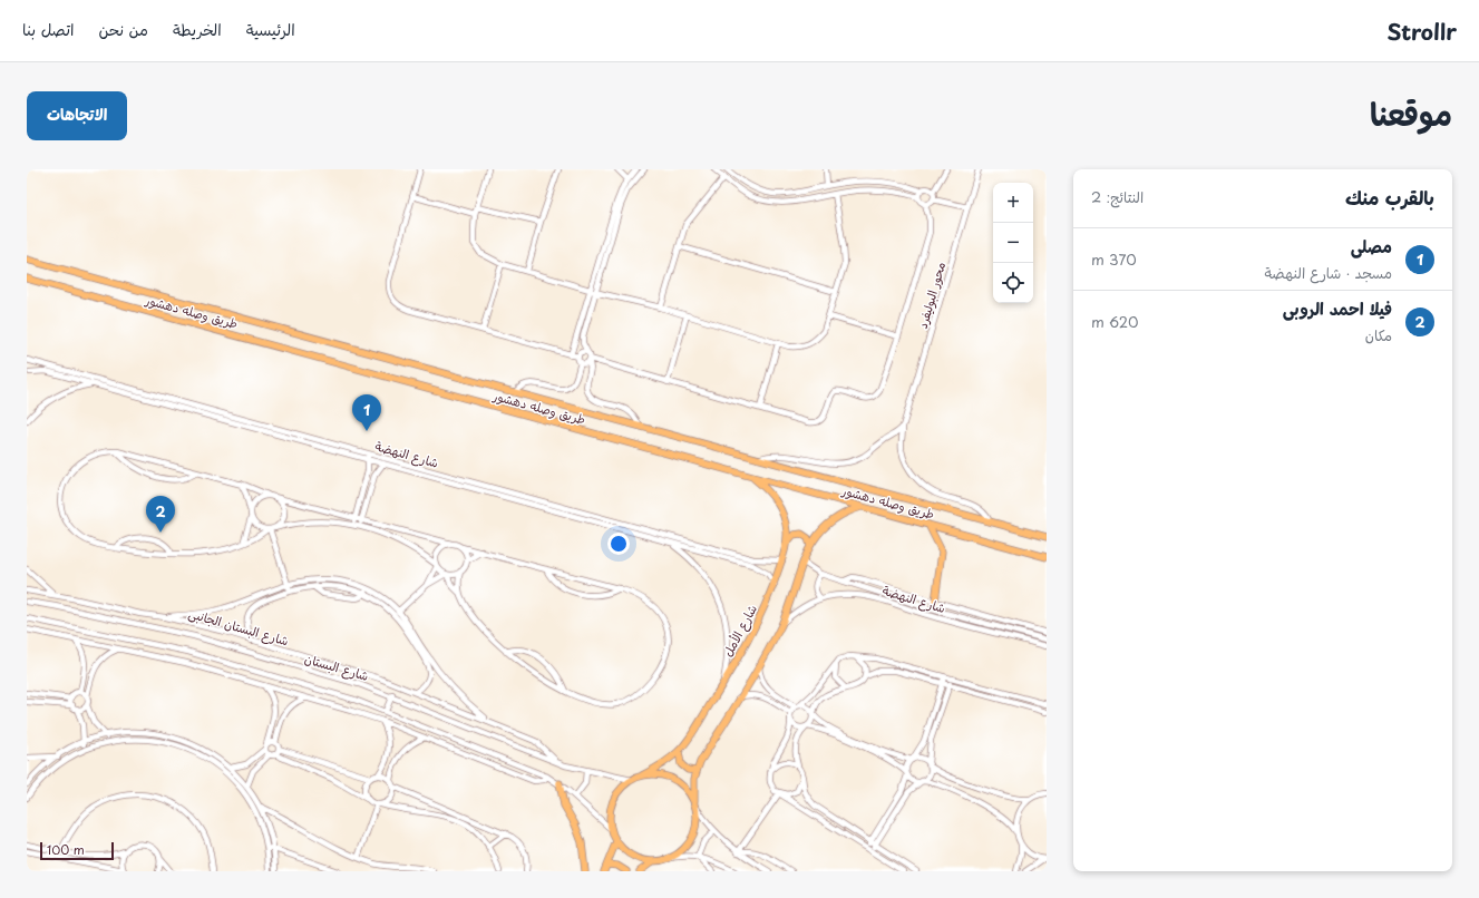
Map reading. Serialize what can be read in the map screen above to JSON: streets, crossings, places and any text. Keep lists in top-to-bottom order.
{
  "streets": {
    "main road": ["طريق وصله دهشور", "شارع الأمل"],
    "street": [
      "محور البوليفرد",
      "شارع النهضة",
      "شارع البستان الجانبى",
      "شارع البستان"
    ]
  },
  "crossings": [
    ["محور البوليفرد", "طريق وصله دهشور"],
    ["طريق وصله دهشور", "شارع الأمل"],
    ["شارع النهضة", "شارع الأمل"],
    ["شارع البستان الجانبى", "شارع البستان"],
    ["شارع الأمل", "شارع البستان"]
  ],
  "scale_bar": "100 m",
  "page": {
    "header": "Strollr",
    "nav": [
      "الرئيسية",
      "الخريطة",
      "من نحن",
      "اتصل بنا"
    ],
    "title": "موقعنا",
    "buttons": "الاتجاهات",
    "heading": ["بالقرب منك", "النتائج: 2"],
    "map_buttons": ["+", "−"],
    "list": [
      {
        "mark": "1",
        "name": "مصلى",
        "note": "مسجد · شارع النهضة",
        "value": "370 m"
      },
      {
        "mark": "2",
        "name": "فيلا احمد الروبى",
        "note": "مكان",
        "value": "620 m"
      }
    ],
    "pins": ["1", "2"],
    "scale": "100 m"
  }
}
